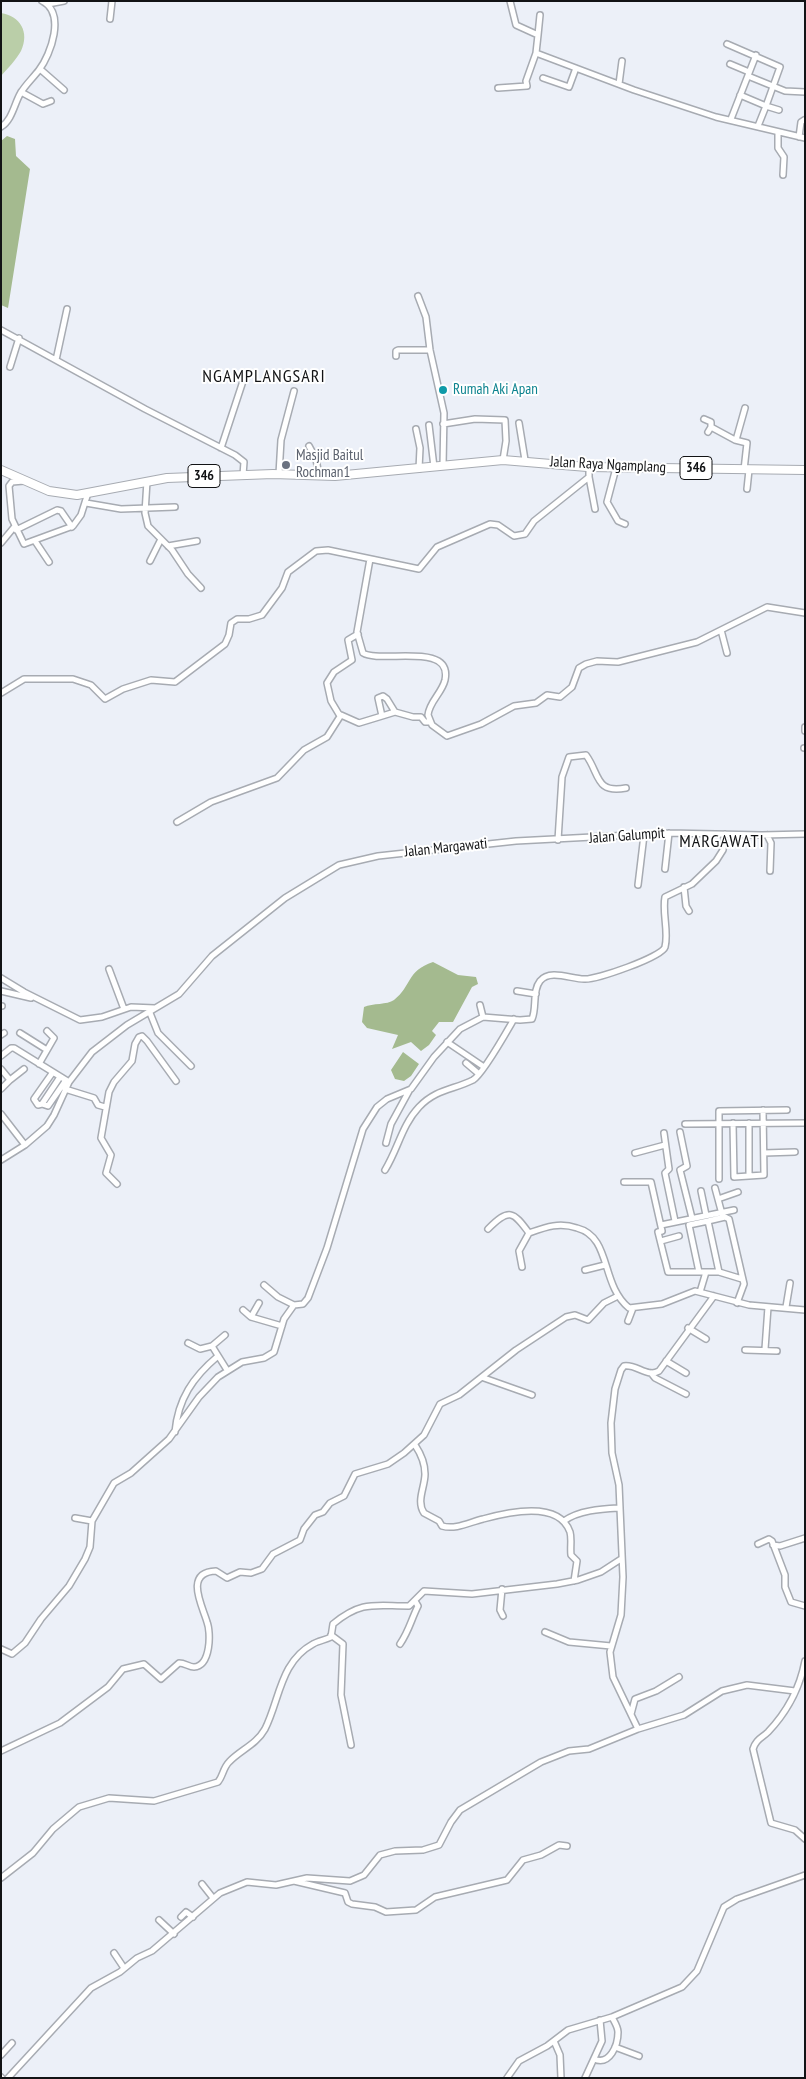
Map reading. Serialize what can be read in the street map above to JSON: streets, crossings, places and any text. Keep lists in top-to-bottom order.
{
  "streets": {
    "main road": ["Jalan Raya Ngamplang", "346"],
    "street": ["Jalan Galumpit", "Jalan Margawati"]
  },
  "crossings": [
    ["Jalan Raya Ngamplang", "346"],
    ["Jalan Galumpit", "Jalan Margawati"]
  ],
  "districts": ["NGAMPLANGSARI", "MARGAWATI"],
  "places": ["Rumah Aki Apan", "Masjid Baitul Rochman1"]
}
